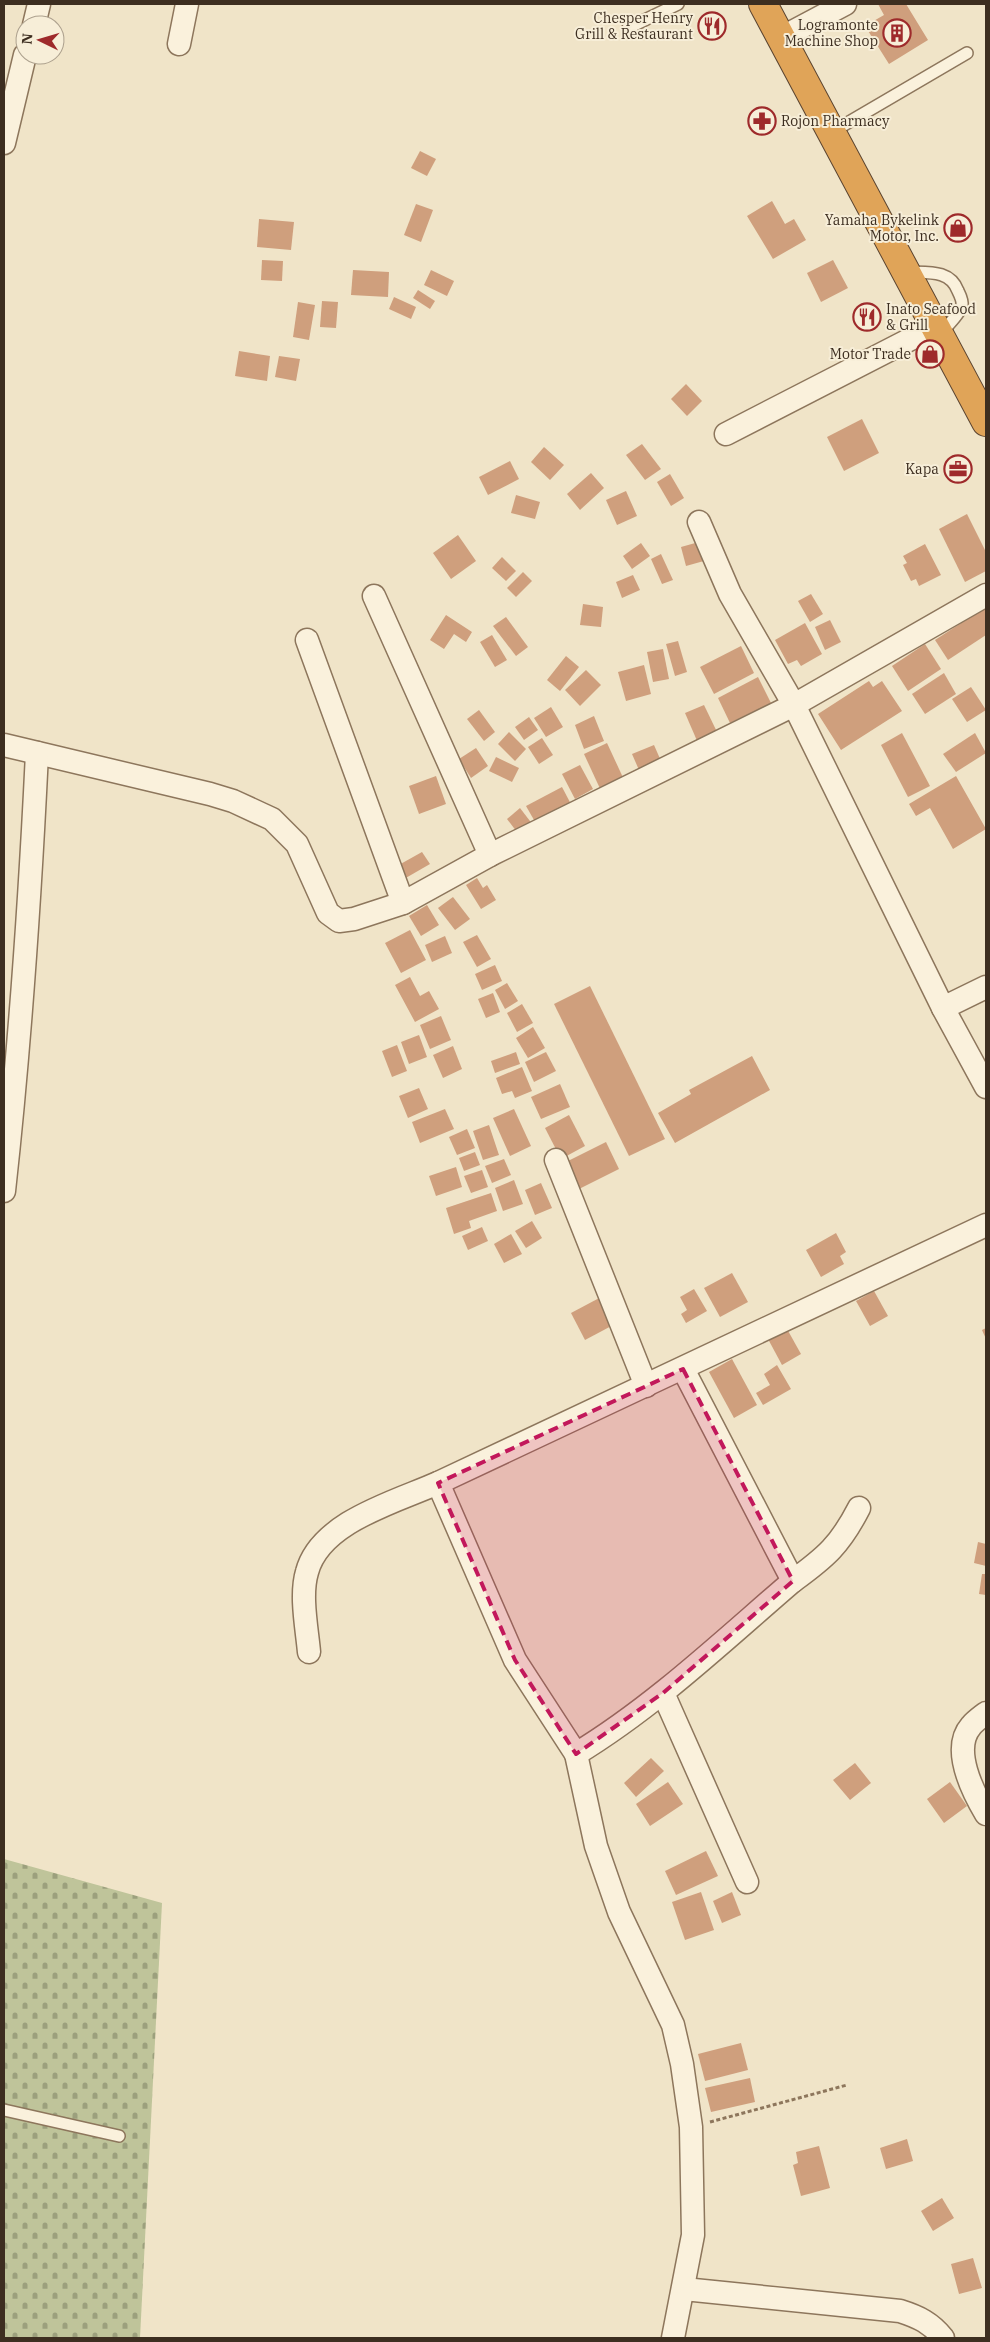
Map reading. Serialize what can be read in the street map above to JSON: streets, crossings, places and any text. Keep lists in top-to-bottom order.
{
  "places": {
    "restaurant": ["Chesper Henry Grill & Restaurant", "Inato Seafood & Grill"],
    "building": ["Logramonte Machine Shop"],
    "pharmacy": ["Rojon Pharmacy"],
    "shop": ["Yamaha Bykelink Motor, Inc.", "Motor Trade"],
    "office": ["Kapa"]
  },
  "north": "left"
}
